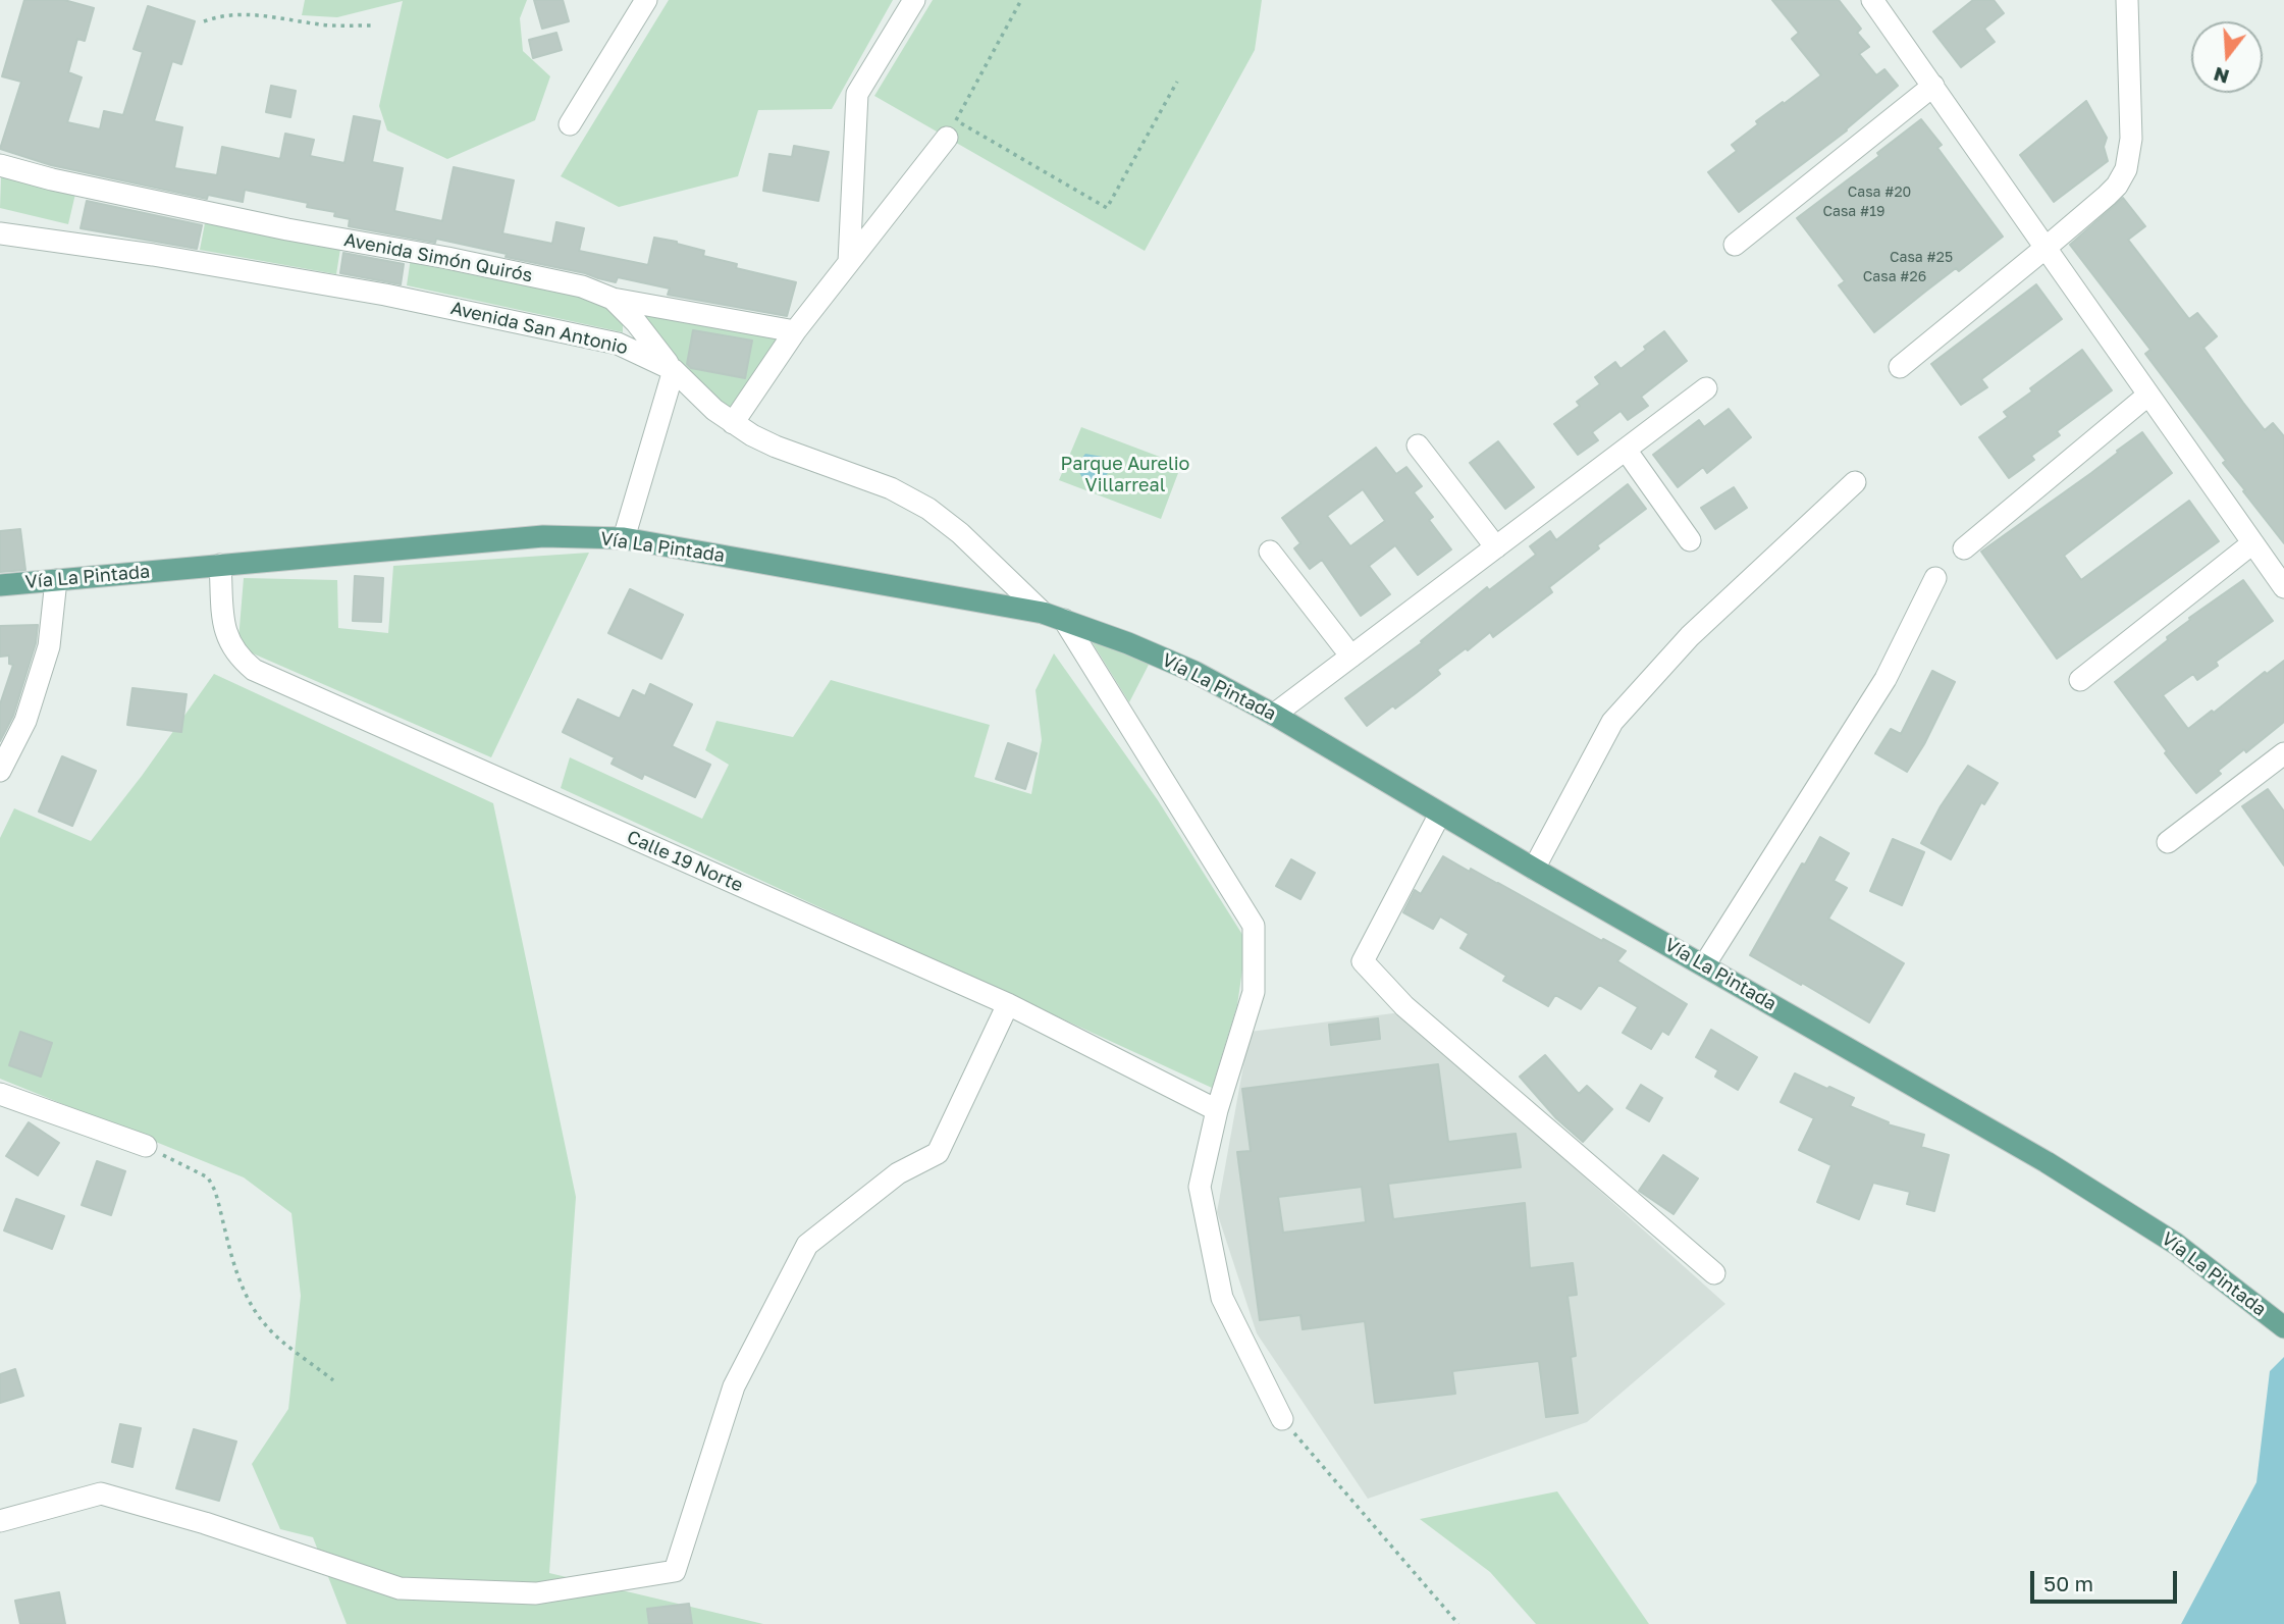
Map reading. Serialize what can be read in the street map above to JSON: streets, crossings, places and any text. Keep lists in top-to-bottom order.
{
  "streets": {
    "main road": ["Vía La Pintada"],
    "street": ["Avenida Simón Quirós", "Avenida San Antonio", "Calle 19 Norte"]
  },
  "crossings": [
    ["Avenida Simón Quirós", "Avenida San Antonio"],
    ["Avenida San Antonio", "Vía La Pintada"],
    ["Vía La Pintada", "Calle 19 Norte"]
  ],
  "parks": ["Parque Aurelio Villarreal"],
  "house_numbers": [
    "Casa #20",
    "Casa #19",
    "Casa #25",
    "Casa #26"
  ],
  "scale_bar": "50 m",
  "north": "bottom"
}
